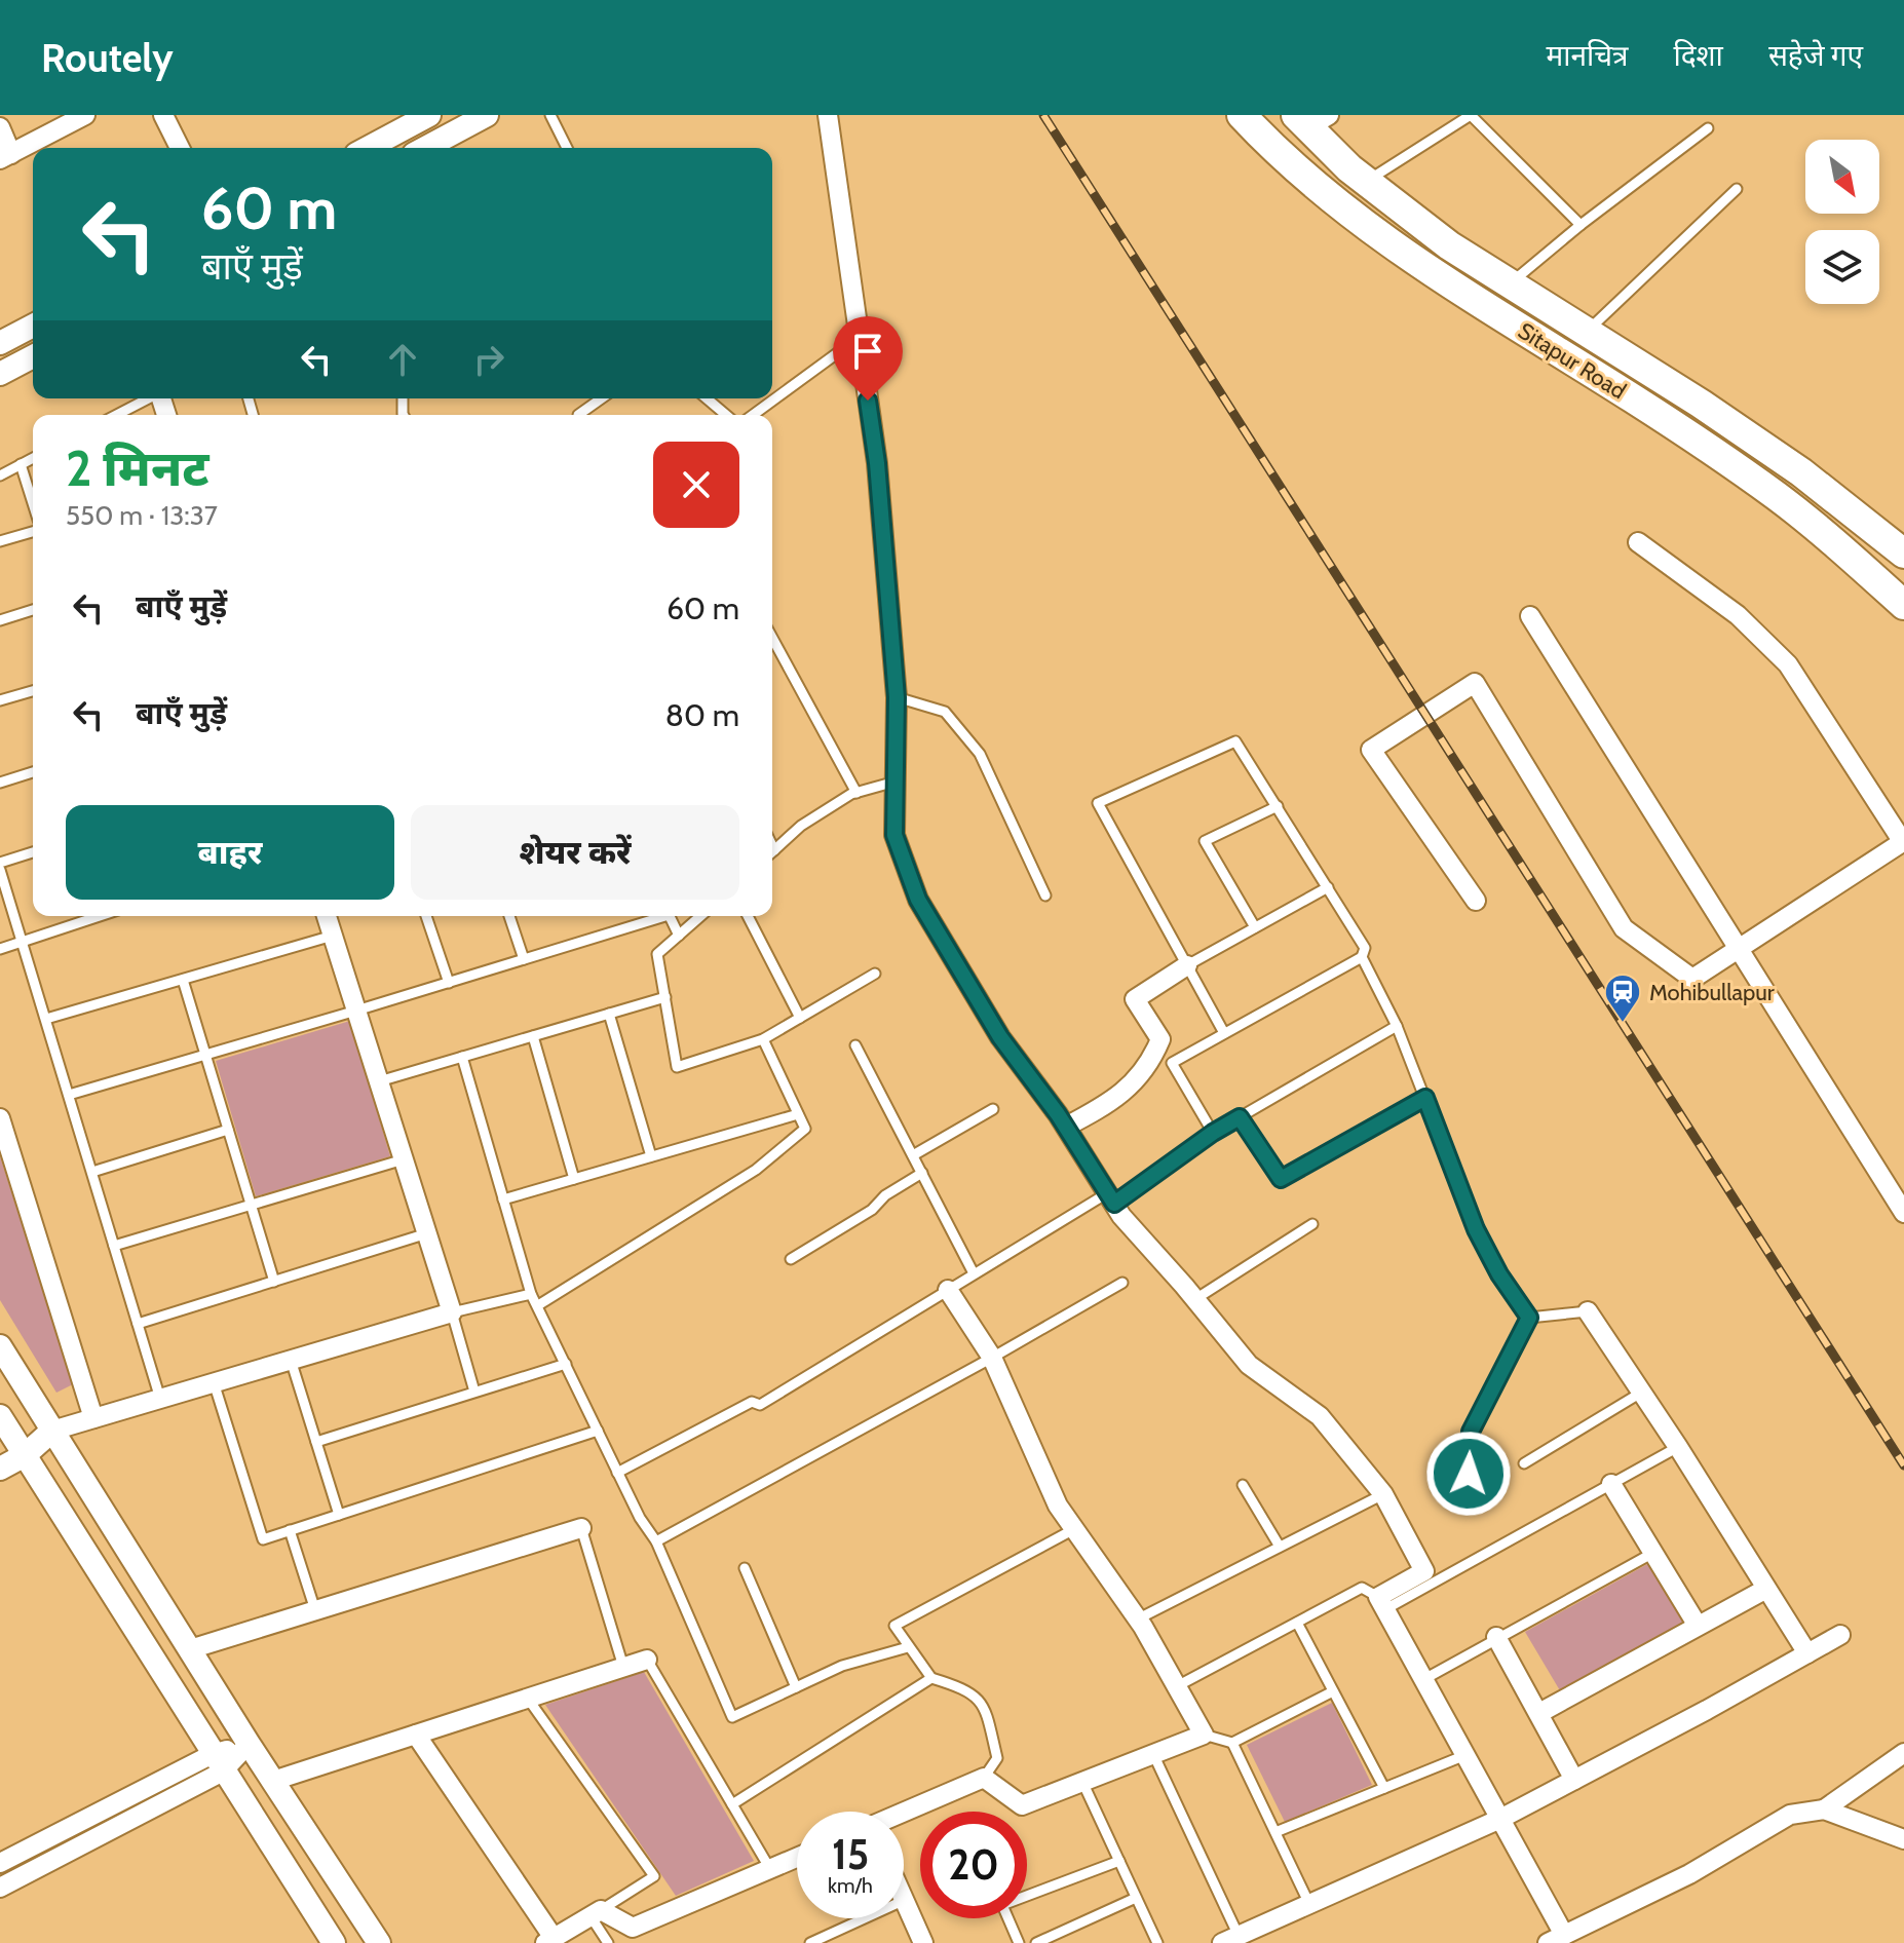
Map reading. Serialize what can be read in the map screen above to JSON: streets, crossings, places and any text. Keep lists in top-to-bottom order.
{
  "streets": {
    "main road": ["Sitapur Road"]
  },
  "places": {
    "station": ["Mohibullapur"]
  },
  "north": "bottom right",
  "page": {
    "header": "Routely",
    "nav": ["मानचित्र", "दिशा", "सहेजे गए"],
    "turn": ["60 m", "बाएँ मुड़ें"],
    "heading": ["2 मिनट", "550 m · 13:37"],
    "list": [
      {
        "name": "बाएँ मुड़ें",
        "value": "60 m"
      },
      {
        "name": "बाएँ मुड़ें",
        "value": "80 m"
      }
    ],
    "buttons": ["बाहर", "शेयर करें"],
    "speed": "15 km/h",
    "limit": "20"
  }
}
